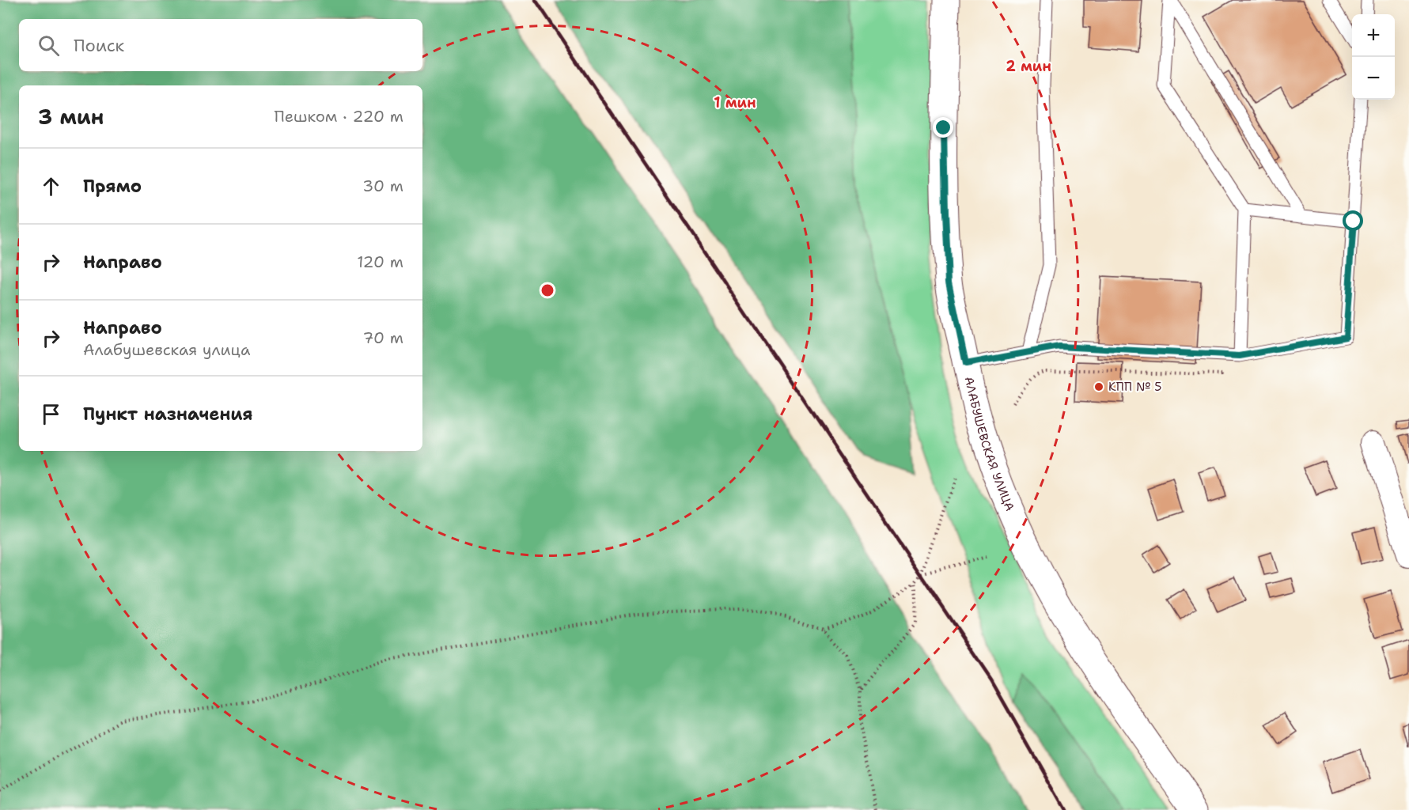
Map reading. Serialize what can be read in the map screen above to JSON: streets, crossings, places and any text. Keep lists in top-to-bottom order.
{
  "streets": {
    "street": ["АЛАБУШЕВСКАЯ УЛИЦА"]
  },
  "places": ["КПП № 5"],
  "page": {
    "map_buttons": ["+", "−"],
    "search": "Поиск",
    "heading": ["3 мин", "Пешком · 220 m"],
    "list": [
      ["Прямо", "30 m"],
      ["Направо", "120 m"],
      ["Направо", "Алабушевская улица", "70 m"],
      "Пункт назначения"
    ]
  },
  "rings": ["2 мин", "1 мин"]
}
